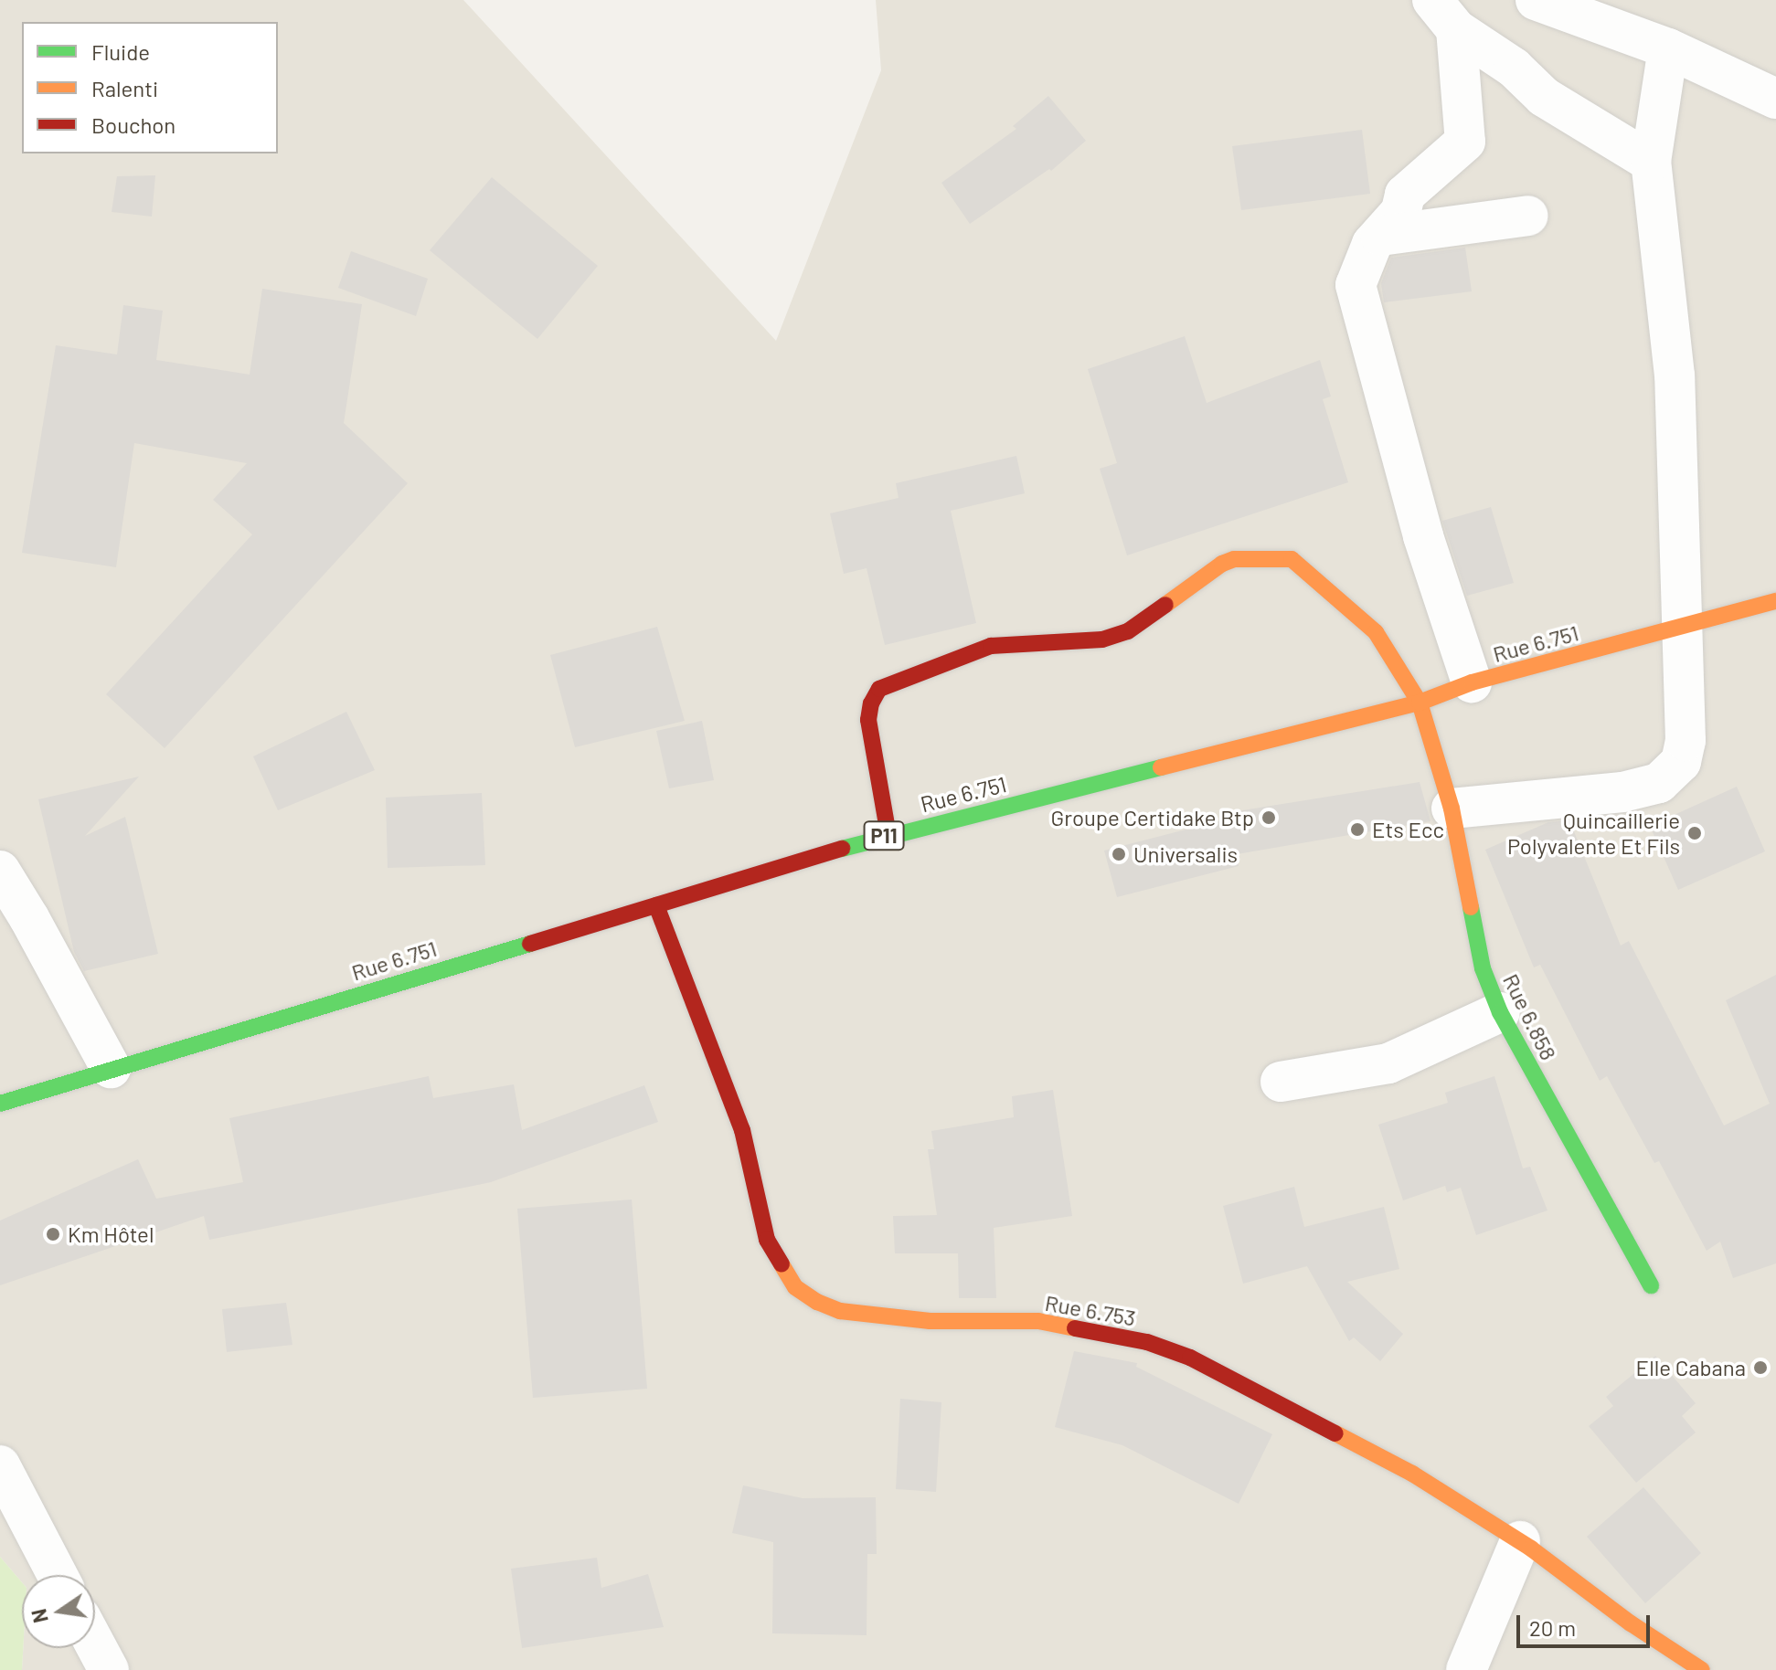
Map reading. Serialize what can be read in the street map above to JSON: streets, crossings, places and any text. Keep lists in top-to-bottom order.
{
  "streets": {
    "street": [
      "Rue 6.751",
      "P11",
      "Rue 6.858",
      "Rue 6.753"
    ]
  },
  "crossings": [
    ["Rue 6.751", "Rue 6.858"],
    ["Rue 6.751", "Rue 6.753"]
  ],
  "places": [
    "Groupe Certidake Btp",
    "Ets Ecc",
    "Quincaillerie Polyvalente Et Fils",
    "Universalis",
    "Km Hôtel",
    "Elle Cabana"
  ],
  "legend": ["Fluide", "Ralenti", "Bouchon"],
  "scale_bar": "20 m",
  "north": "left"
}
